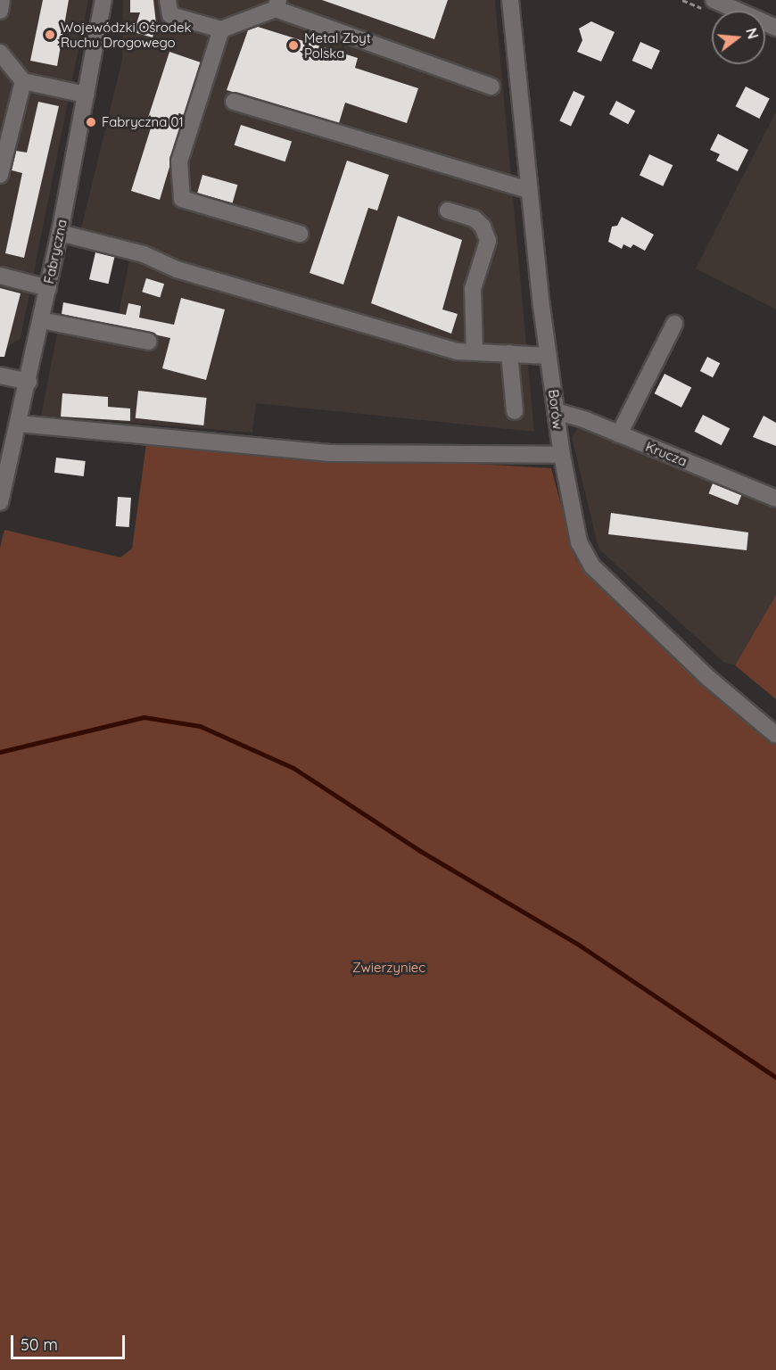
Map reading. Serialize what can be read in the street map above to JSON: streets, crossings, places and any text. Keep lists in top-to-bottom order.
{
  "streets": {
    "street": ["Fabryczna", "Borów", "Krucza"]
  },
  "crossings": [
    ["Borów", "Krucza"]
  ],
  "parks": ["Zwierzyniec"],
  "places": ["Wojewódzki Ośrodek Ruchu Drogowego", "Metal Zbyt Polska", "Fabryczna 01"],
  "scale_bar": "50 m",
  "north": "right"
}
